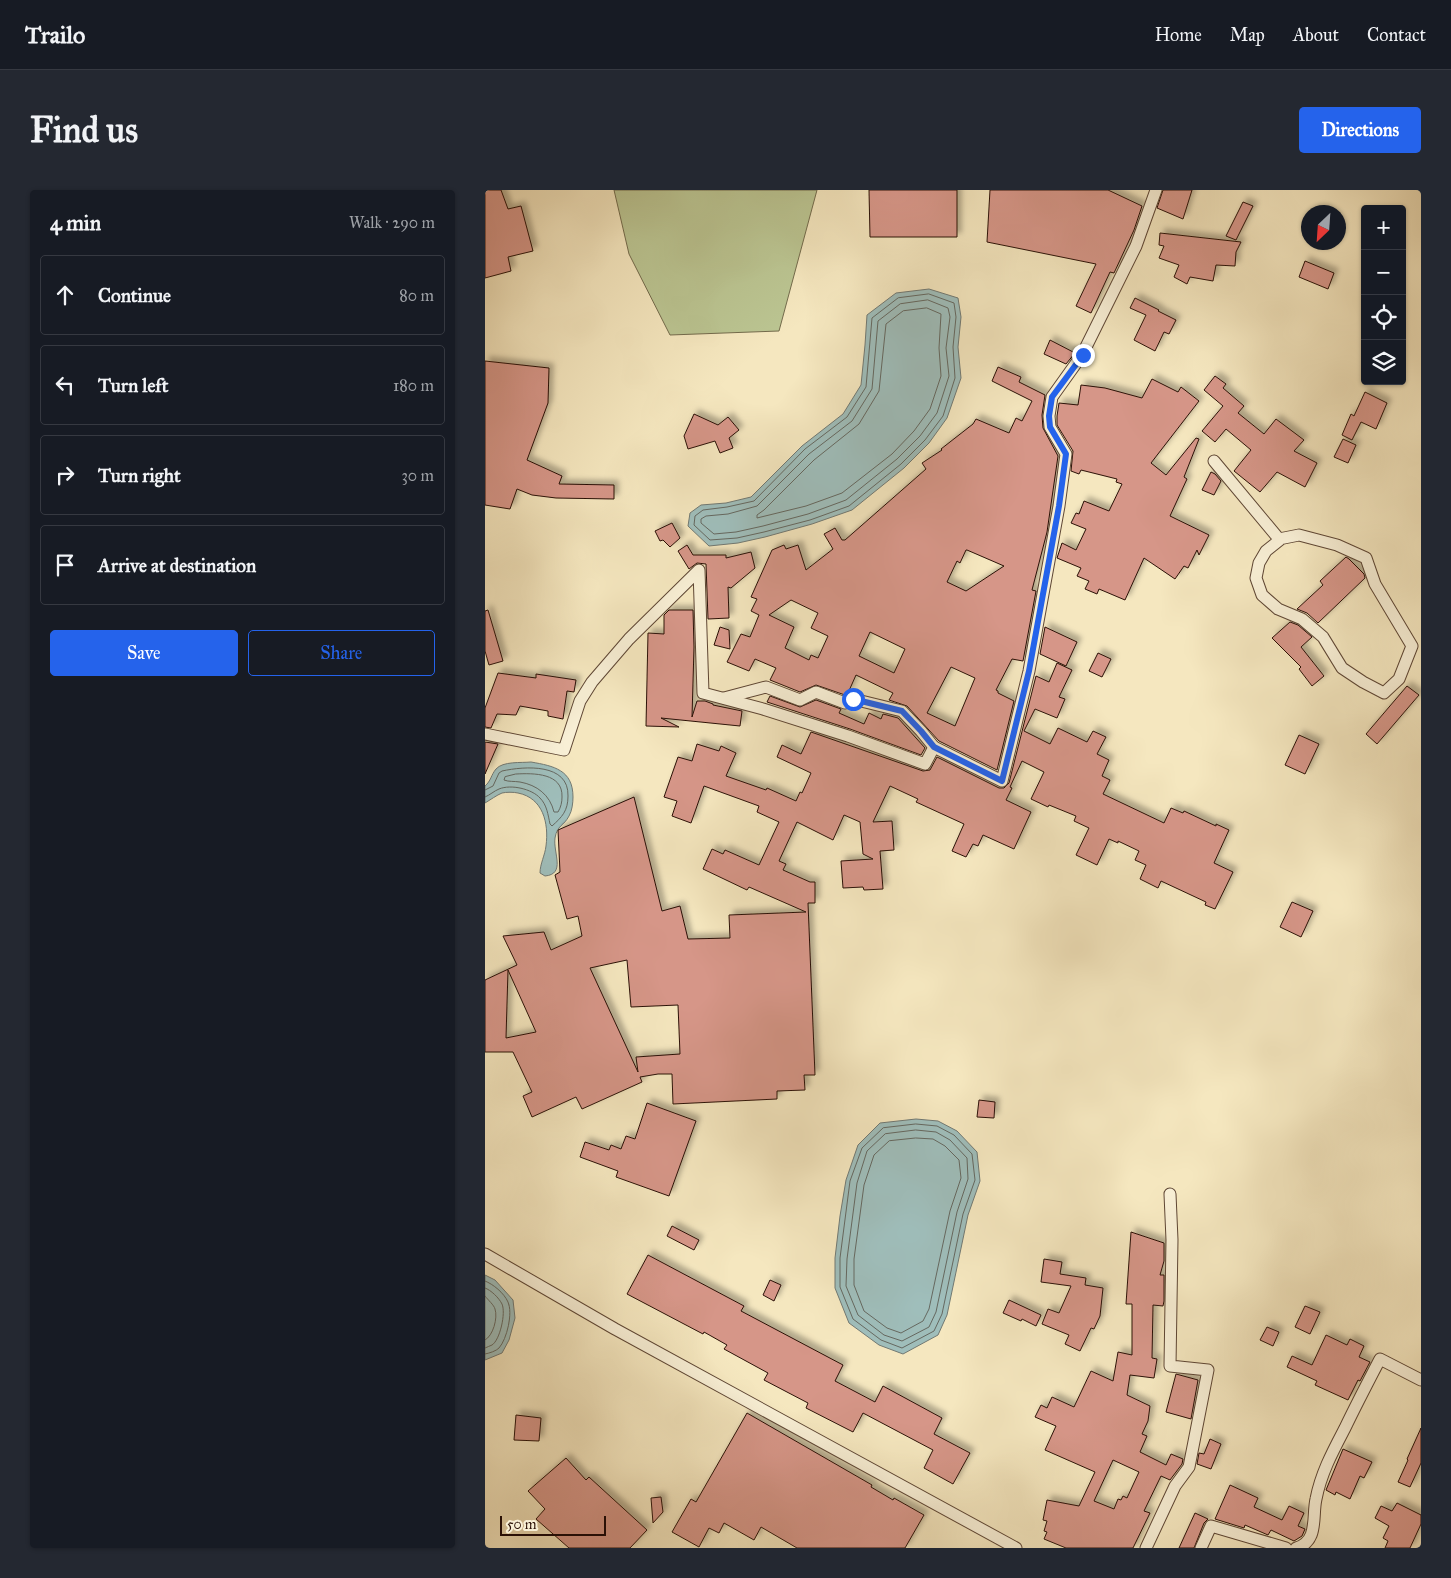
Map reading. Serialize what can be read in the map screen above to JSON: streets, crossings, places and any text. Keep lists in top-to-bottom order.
{
  "scale_bar": "50 m",
  "north": "bottom left",
  "page": {
    "header": "Trailo",
    "nav": [
      "Home",
      "Map",
      "About",
      "Contact"
    ],
    "buttons": [
      "Directions",
      ["Save", "Share"]
    ],
    "title": "Find us",
    "heading": ["4 min", "Walk · 290 m"],
    "map_buttons": ["+", "−"],
    "list": [
      ["Continue", "80 m"],
      ["Turn left", "180 m"],
      ["Turn right", "30 m"],
      "Arrive at destination"
    ],
    "scale": "50 m"
  }
}
